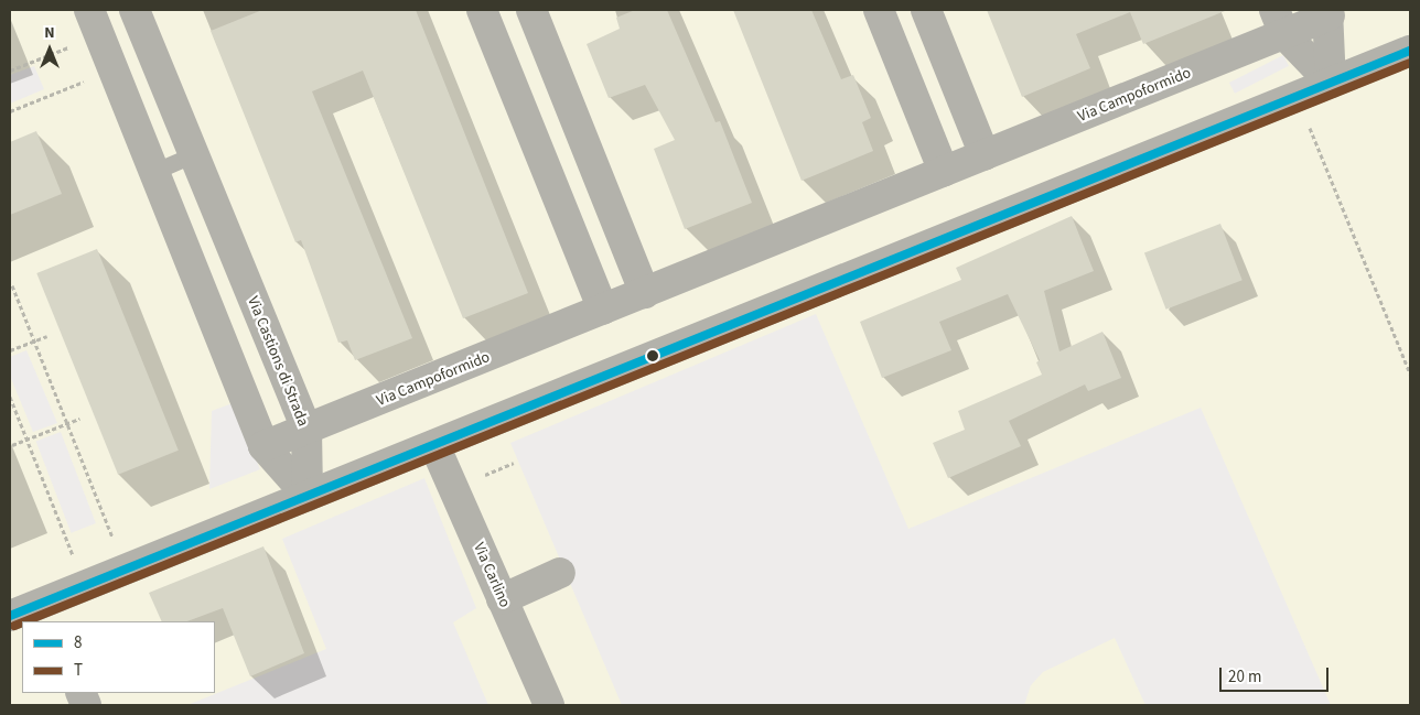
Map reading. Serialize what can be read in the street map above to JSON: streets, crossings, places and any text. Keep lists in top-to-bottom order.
{
  "streets": {
    "street": ["Via Campoformido", "Via Castions di Strada", "Via Carlino"]
  },
  "crossings": [
    ["Via Campoformido", "Via Castions di Strada"]
  ],
  "lines": ["transit line 8", "transit line T"],
  "legend": ["8", "T"],
  "scale_bar": "20 m",
  "north": "top"
}
